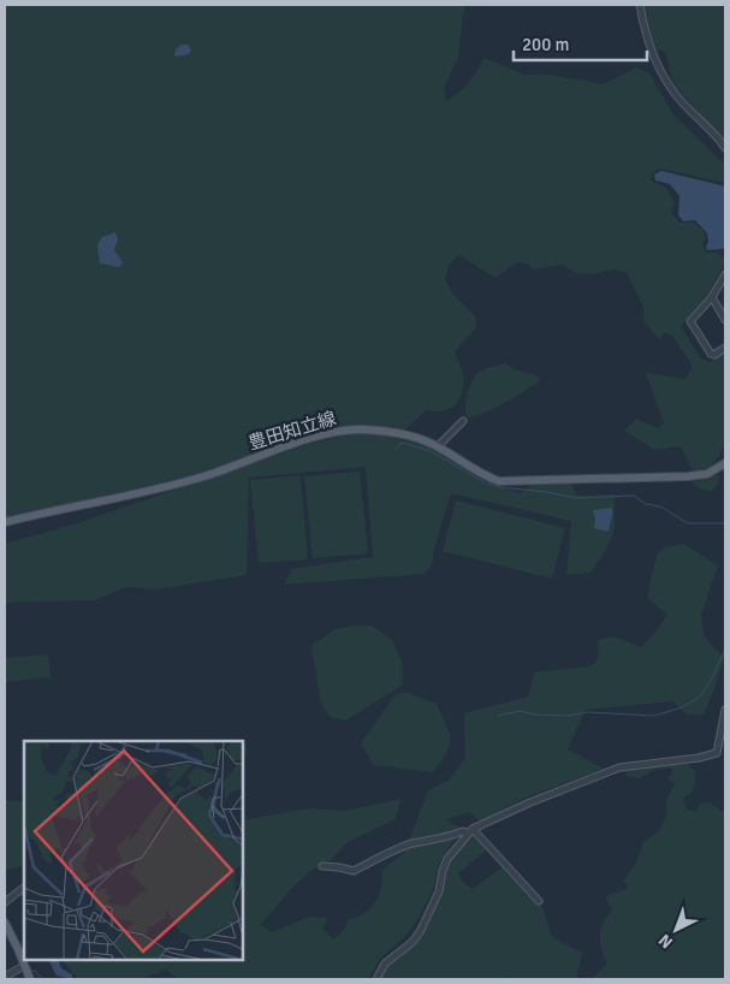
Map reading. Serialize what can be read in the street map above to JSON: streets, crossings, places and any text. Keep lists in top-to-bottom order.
{
  "streets": {
    "main road": ["豊田知立線"]
  },
  "scale_bar": "200 m",
  "north": "bottom left"
}
